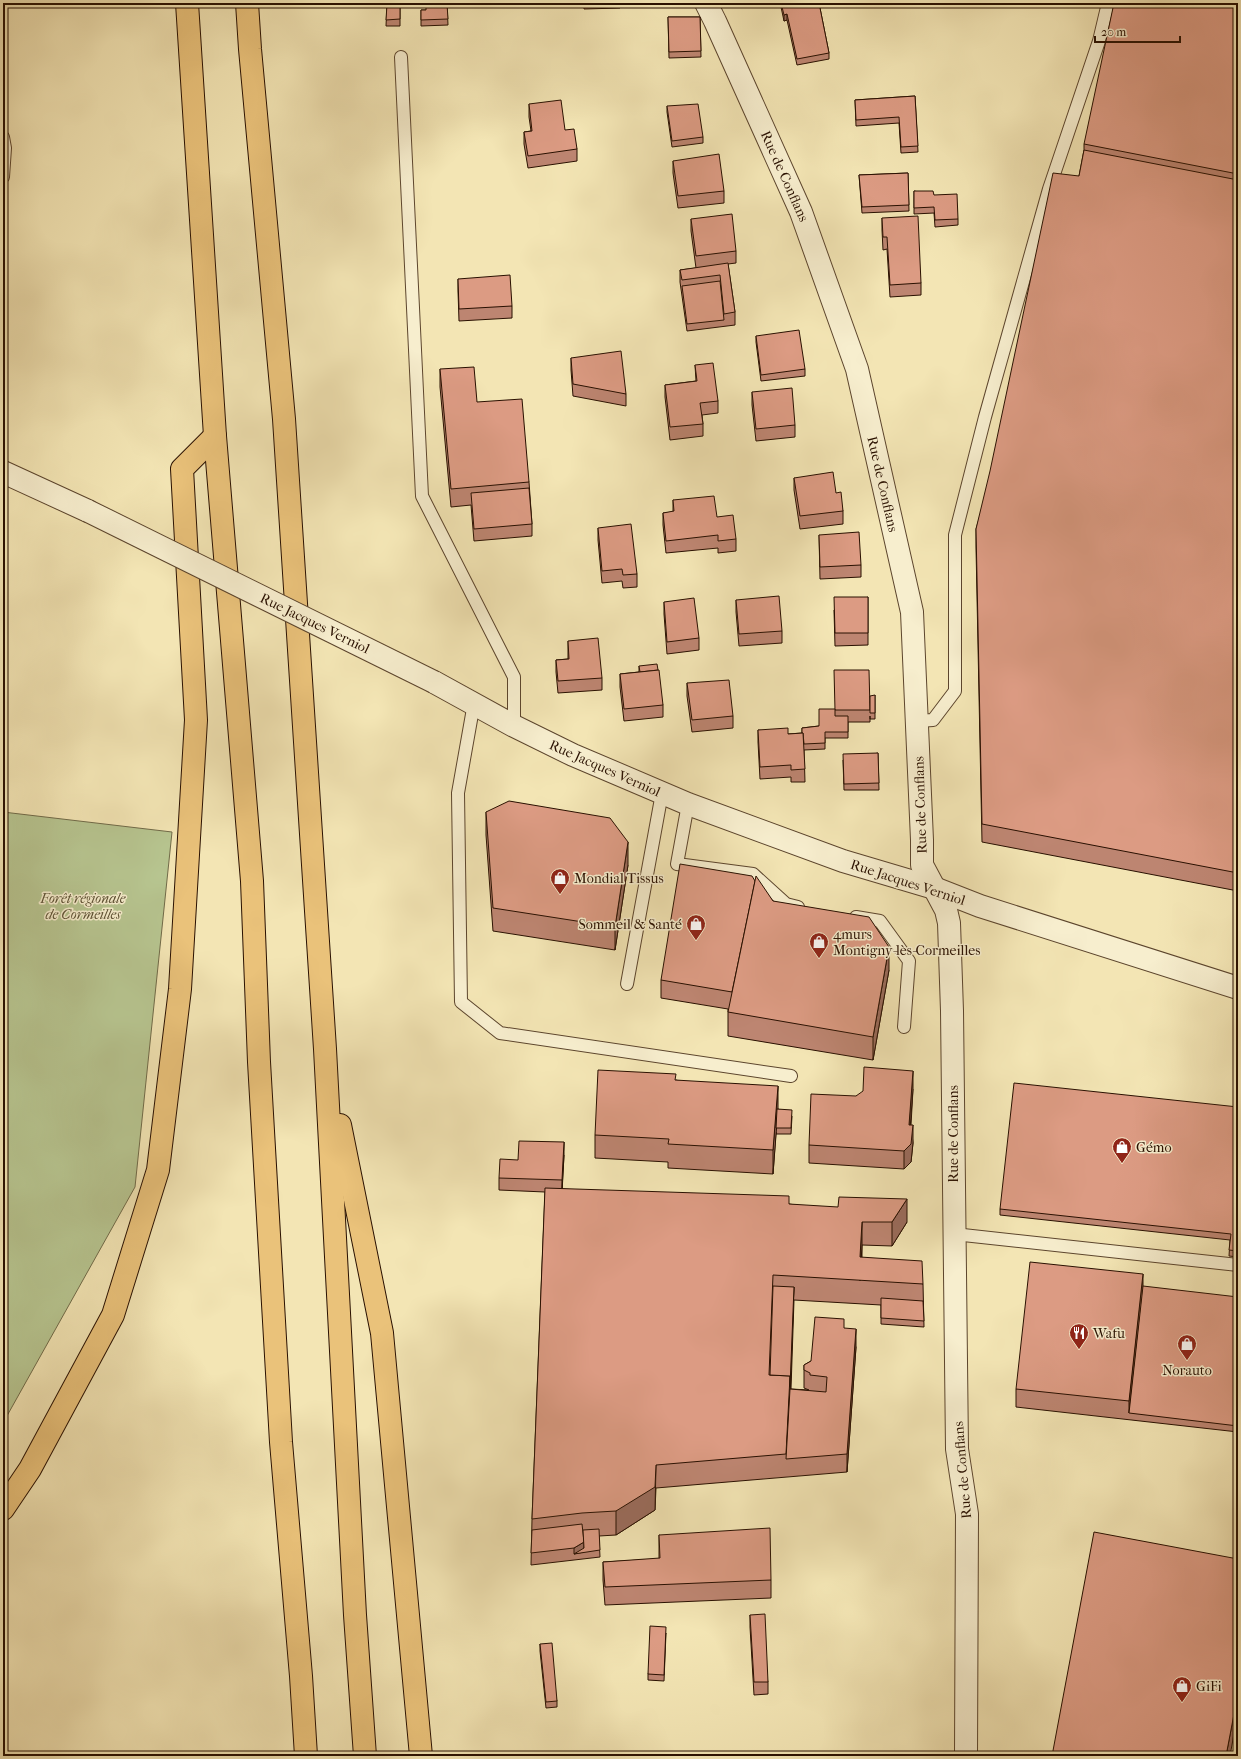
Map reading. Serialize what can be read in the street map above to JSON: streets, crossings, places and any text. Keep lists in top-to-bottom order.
{
  "streets": {
    "street": ["Rue de Conflans", "Rue Jacques Verniol"]
  },
  "crossings": [
    ["Rue de Conflans", "Rue Jacques Verniol"]
  ],
  "parks": ["Forêt régionale de Cormeilles"],
  "places": {
    "shop": [
      "Mondial Tissus",
      "Sommeil & Santé",
      "4murs Montigny-lès-Cormeilles",
      "Gémo",
      "Norauto",
      "GiFi"
    ],
    "restaurant": ["Wafu"]
  },
  "scale_bar": "20 m"
}
